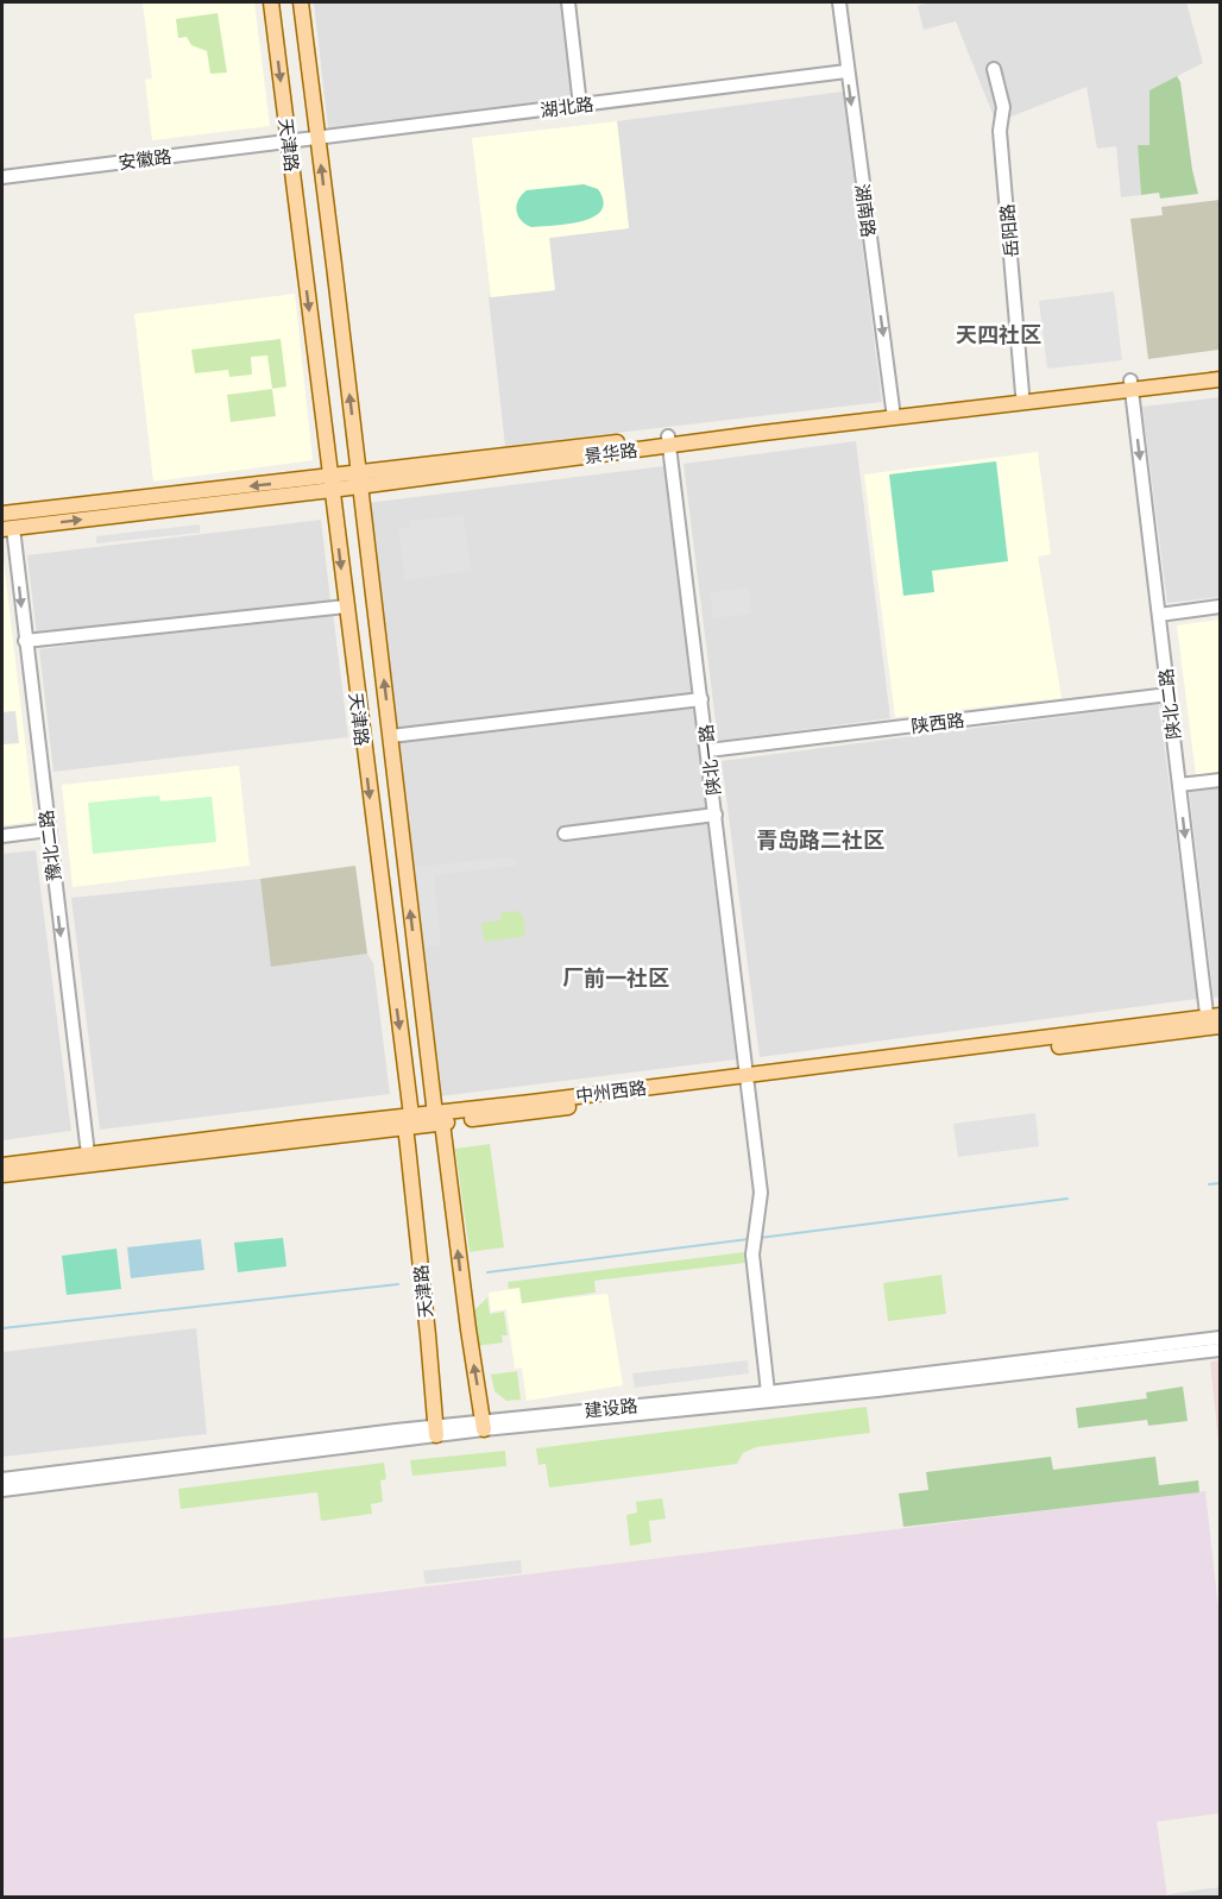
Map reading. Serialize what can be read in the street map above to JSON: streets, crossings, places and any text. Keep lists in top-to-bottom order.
{
  "streets": {
    "main road": ["天津路", "景华路", "中州西路"],
    "street": [
      "湖北路",
      "安徽路",
      "湖南路",
      "岳阳路",
      "陕北二路",
      "陕西路",
      "陕北一路",
      "豫北二路",
      "建设路"
    ]
  },
  "crossings": [
    ["湖北路", "天津路"],
    ["湖北路", "安徽路"],
    ["湖北路", "湖南路"],
    ["天津路", "安徽路"],
    ["天津路", "景华路"],
    ["天津路", "中州西路"],
    ["天津路", "建设路"],
    ["湖南路", "景华路"],
    ["岳阳路", "景华路"],
    ["景华路", "陕北二路"],
    ["景华路", "陕北一路"],
    ["景华路", "豫北二路"],
    ["陕北二路", "陕西路"],
    ["陕北二路", "中州西路"],
    ["陕西路", "陕北一路"],
    ["陕北一路", "中州西路"],
    ["陕北一路", "建设路"],
    ["豫北二路", "中州西路"]
  ],
  "one_way": ["湖南路", "陕北二路", "豫北二路"],
  "districts": ["天四社区", "青岛路二社区", "厂前一社区"]
}
